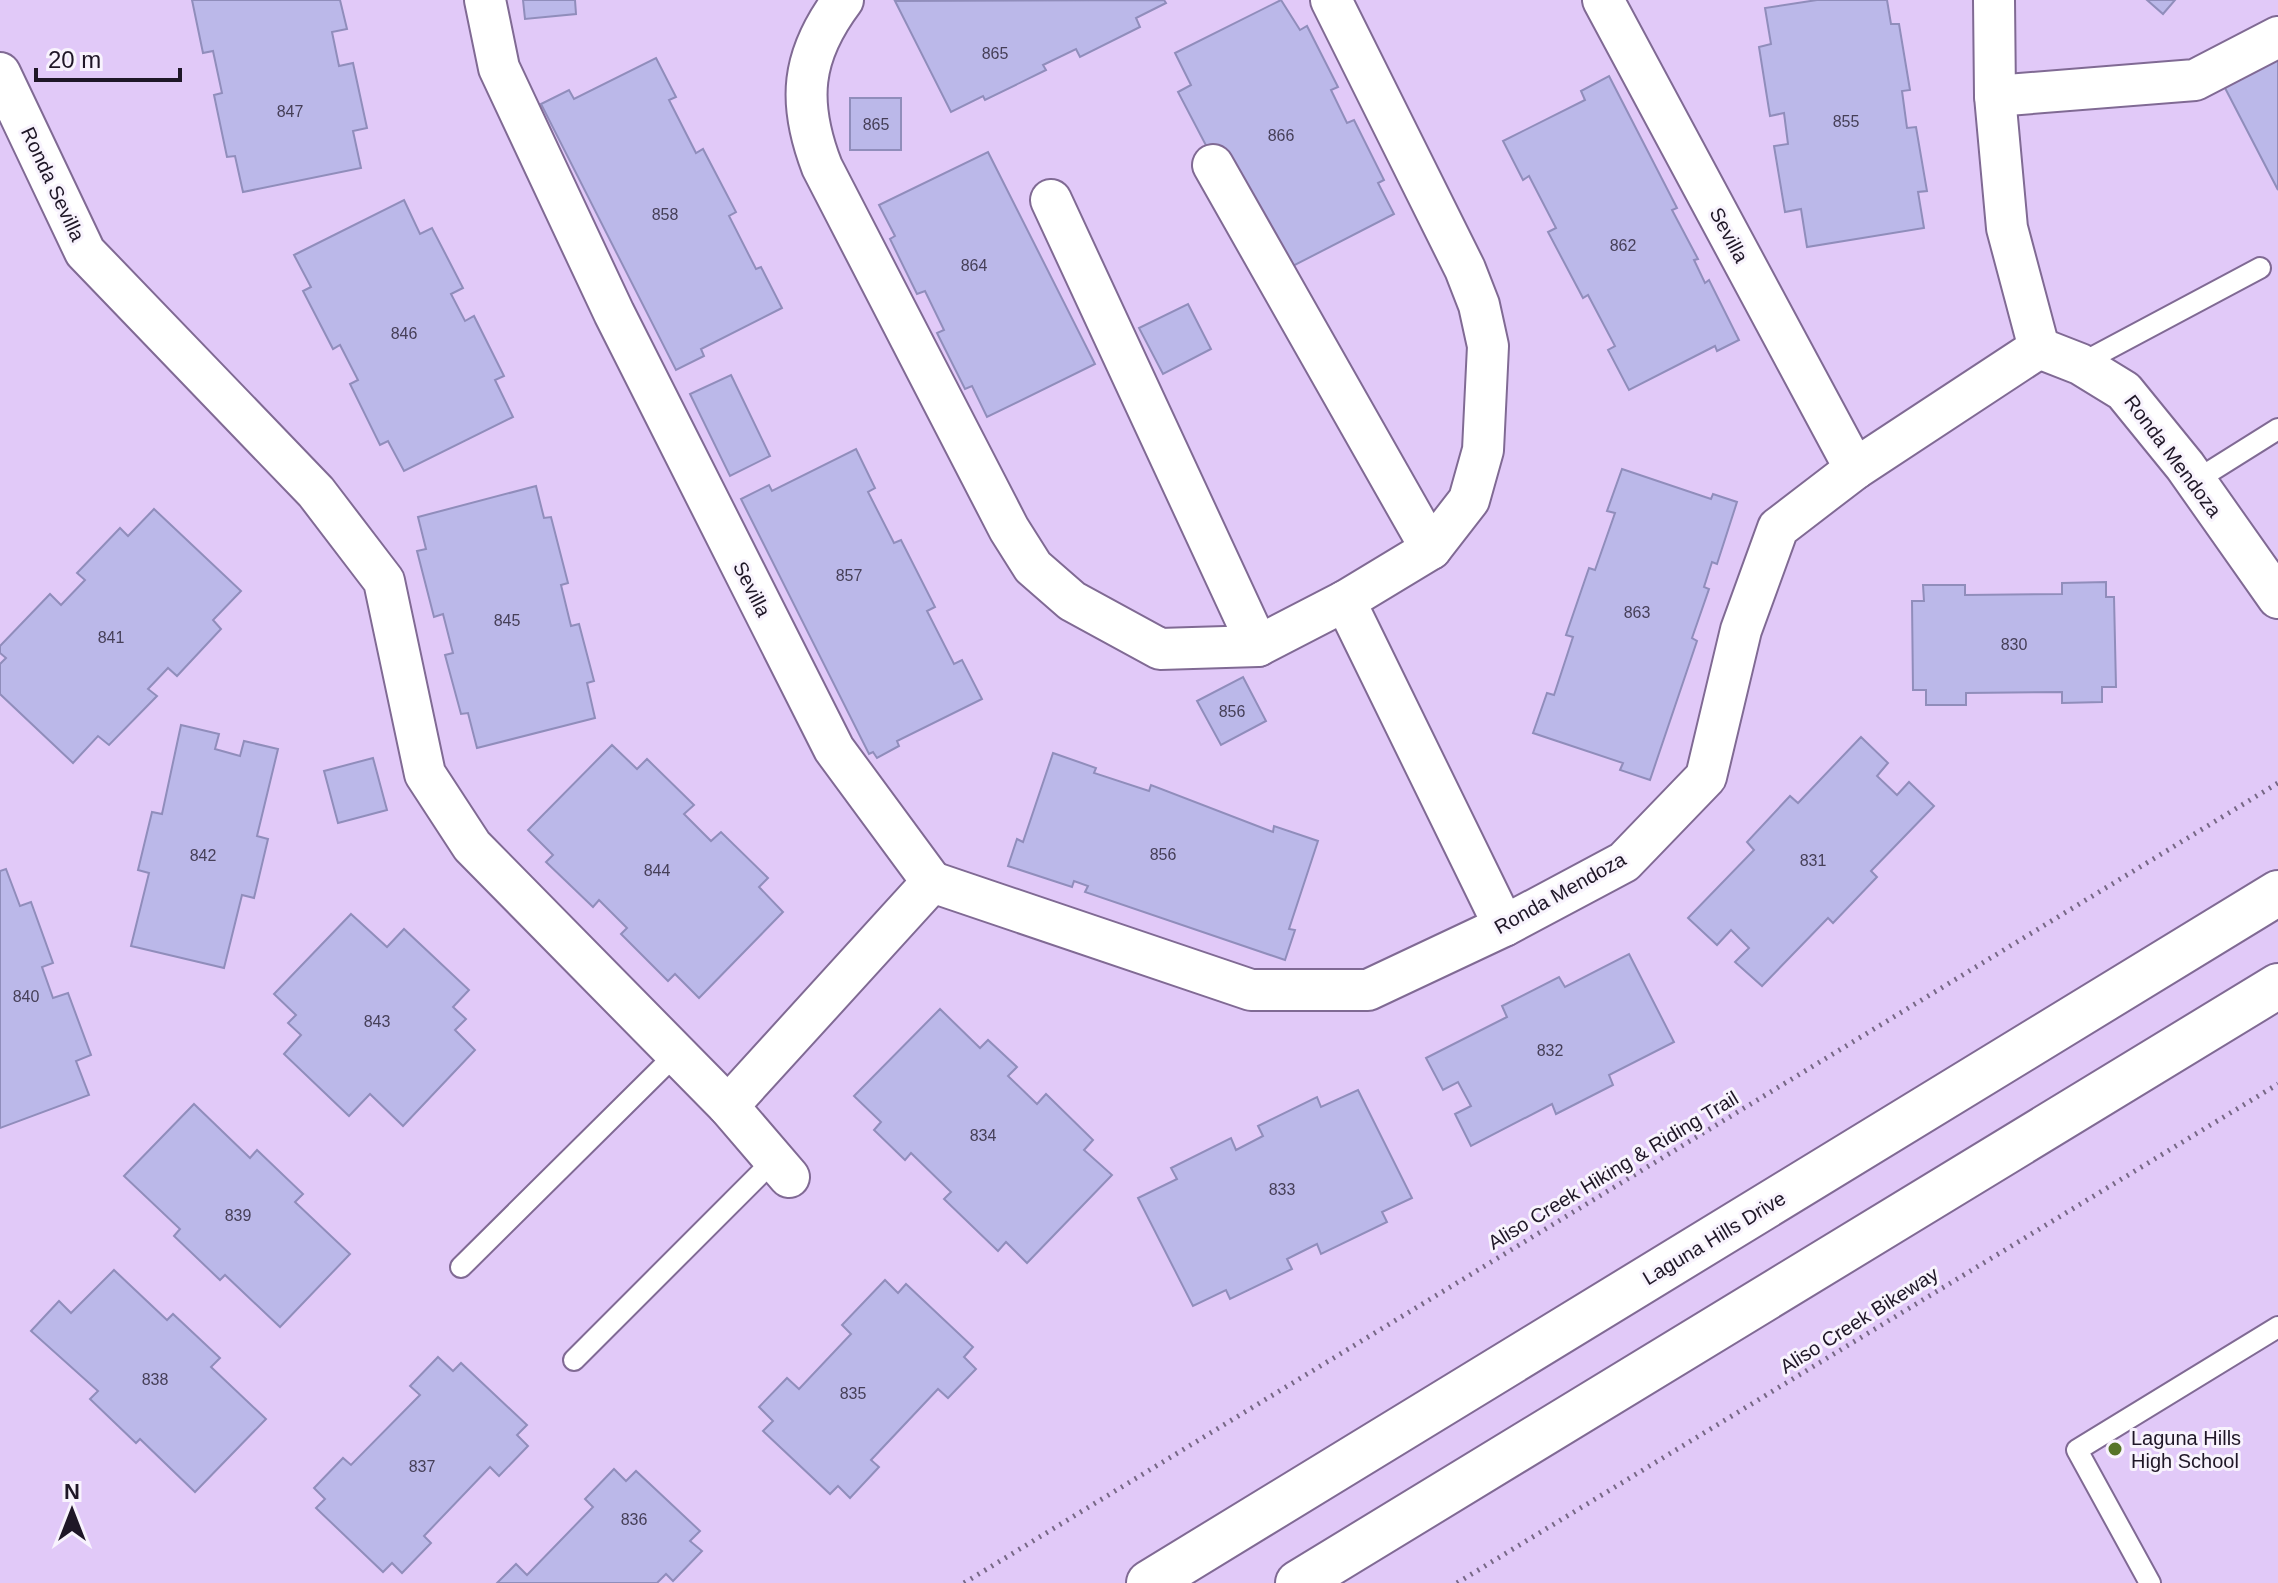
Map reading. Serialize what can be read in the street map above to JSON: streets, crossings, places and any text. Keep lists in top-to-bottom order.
{
  "streets": {
    "main road": ["Laguna Hills Drive"],
    "street": ["Ronda Sevilla", "Sevilla", "Ronda Mendoza"],
    "path": ["Aliso Creek Hiking & Riding Trail", "Aliso Creek Bikeway"]
  },
  "crossings": [
    ["Sevilla", "Ronda Mendoza"]
  ],
  "places": ["Laguna Hills High School"],
  "house_numbers": [
    "865",
    "847",
    "855",
    "865",
    "866",
    "858",
    "862",
    "864",
    "846",
    "857",
    "863",
    "845",
    "841",
    "830",
    "856",
    "856",
    "842",
    "831",
    "844",
    "840",
    "843",
    "832",
    "834",
    "833",
    "839",
    "838",
    "835",
    "837",
    "836"
  ],
  "scale_bar": "20 m",
  "north": "top"
}
